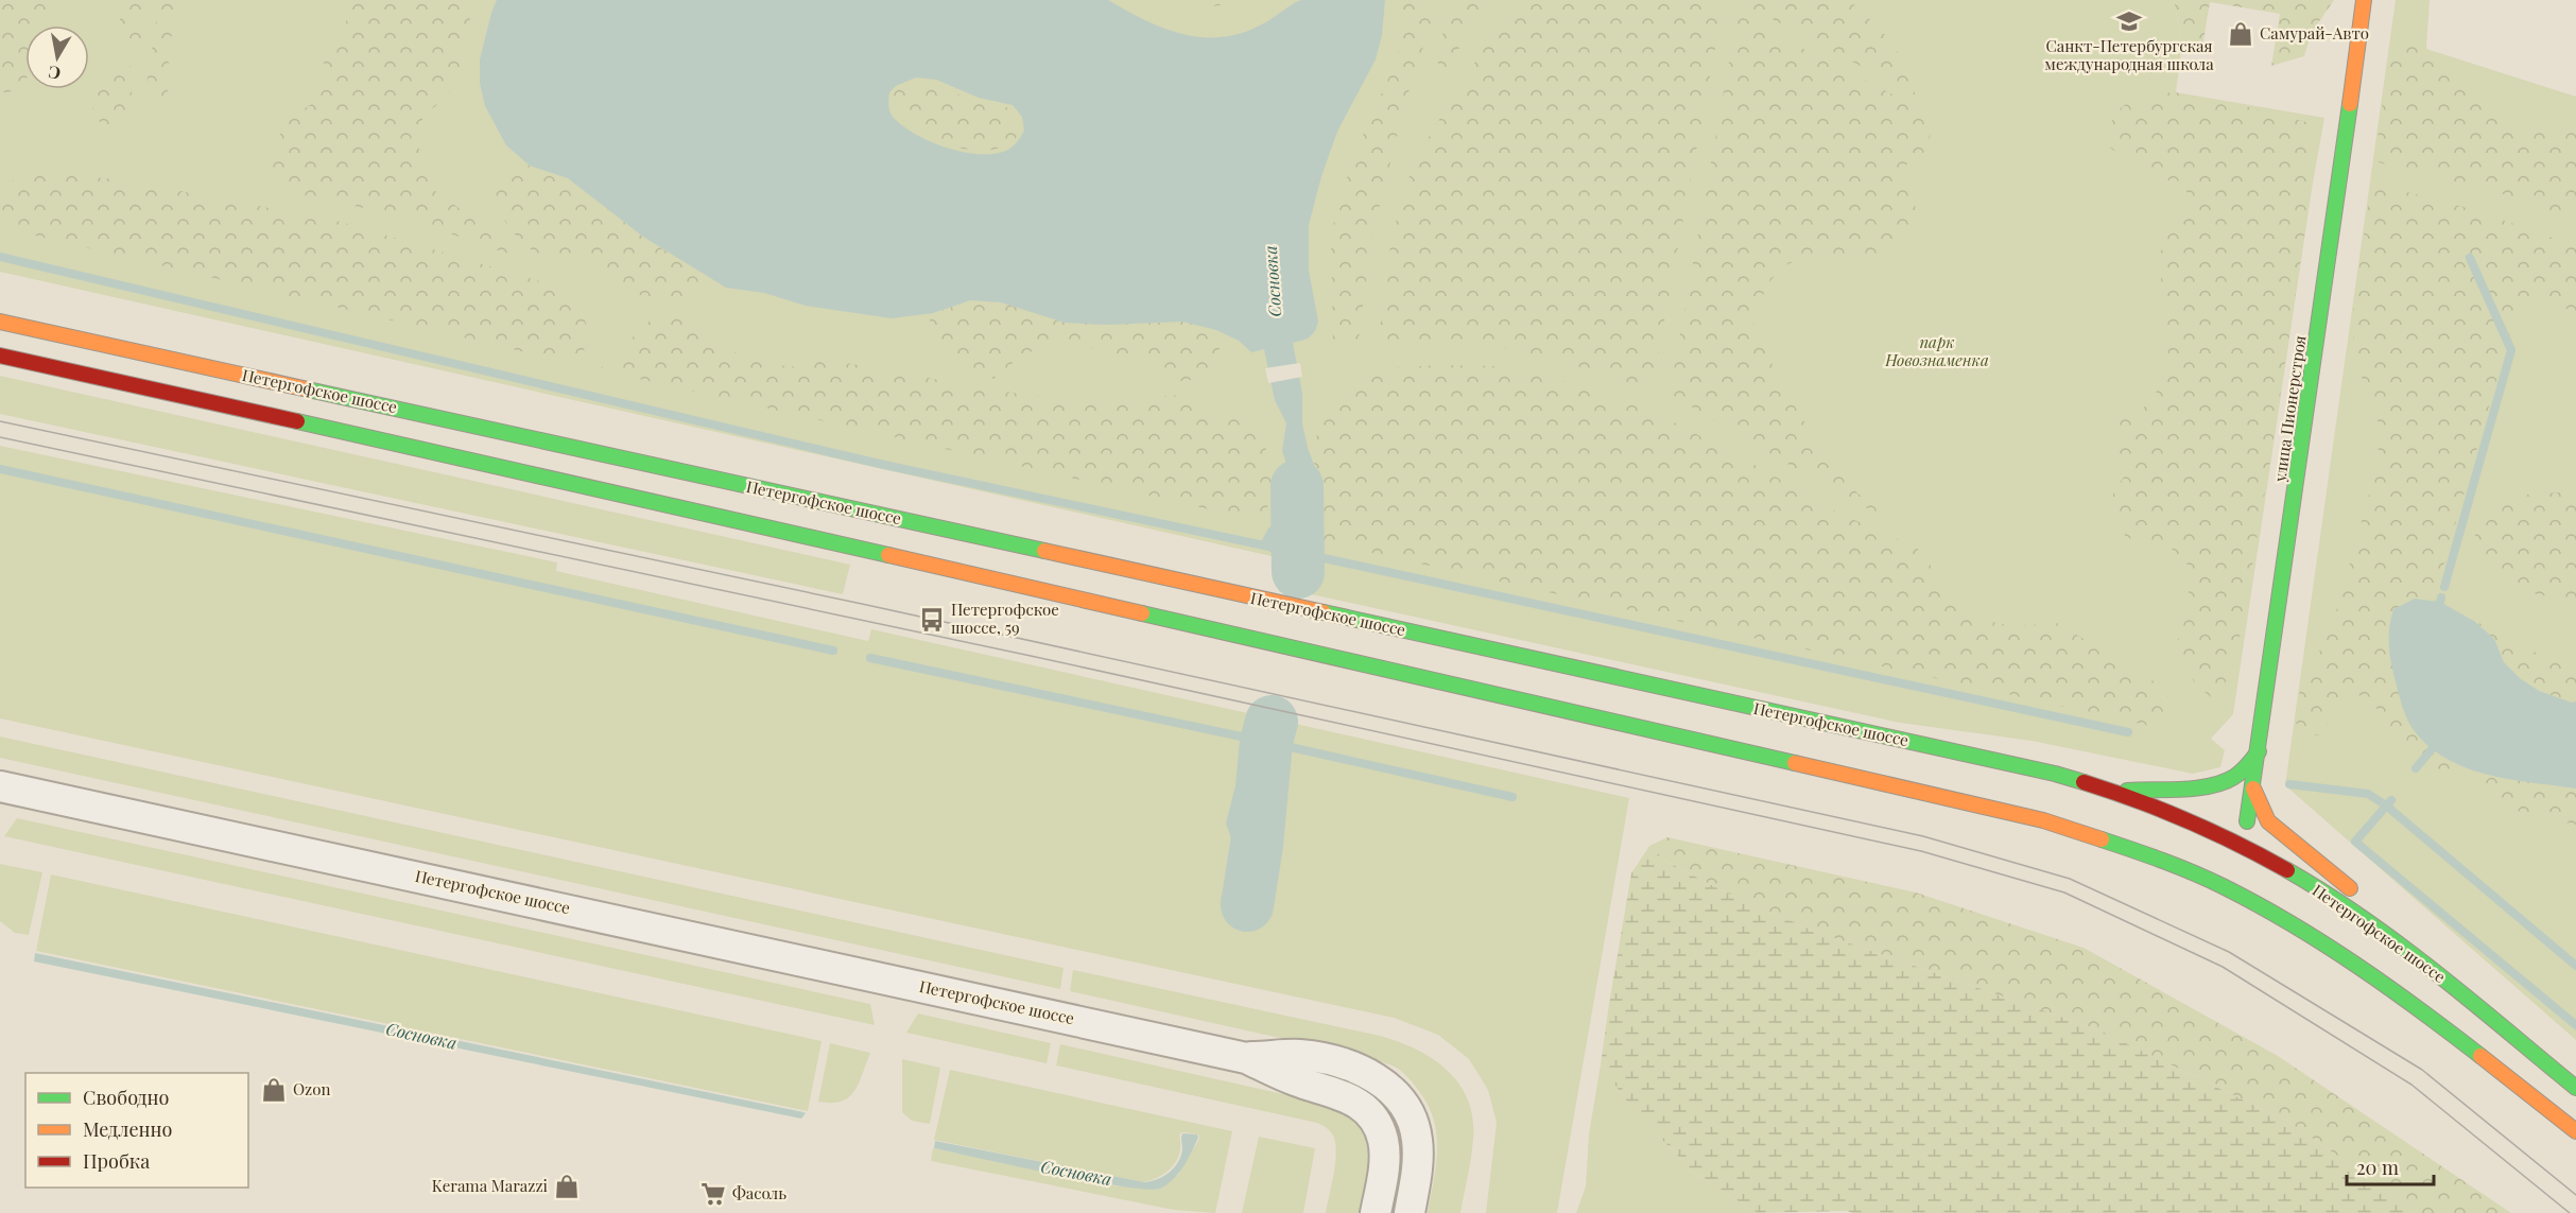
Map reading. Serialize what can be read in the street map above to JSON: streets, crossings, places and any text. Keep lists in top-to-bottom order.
{
  "streets": {
    "main road": ["Петергофское шоссе", "улица Пионерстроя"]
  },
  "crossings": [
    ["Петергофское шоссе", "улица Пионерстроя"]
  ],
  "water": ["Сосновка"],
  "parks": ["парк Новознаменка"],
  "places": {
    "school or university": ["Санкт-Петербургская международная школа"],
    "shop": ["Самурай-Авто", "Ozon", "Kerama Marazzi"],
    "bus stop": ["Петергофское шоссе, 59"],
    "supermarket": ["Фасоль"]
  },
  "legend": ["Свободно", "Медленно", "Пробка"],
  "scale_bar": "20 m",
  "north": "bottom"
}
